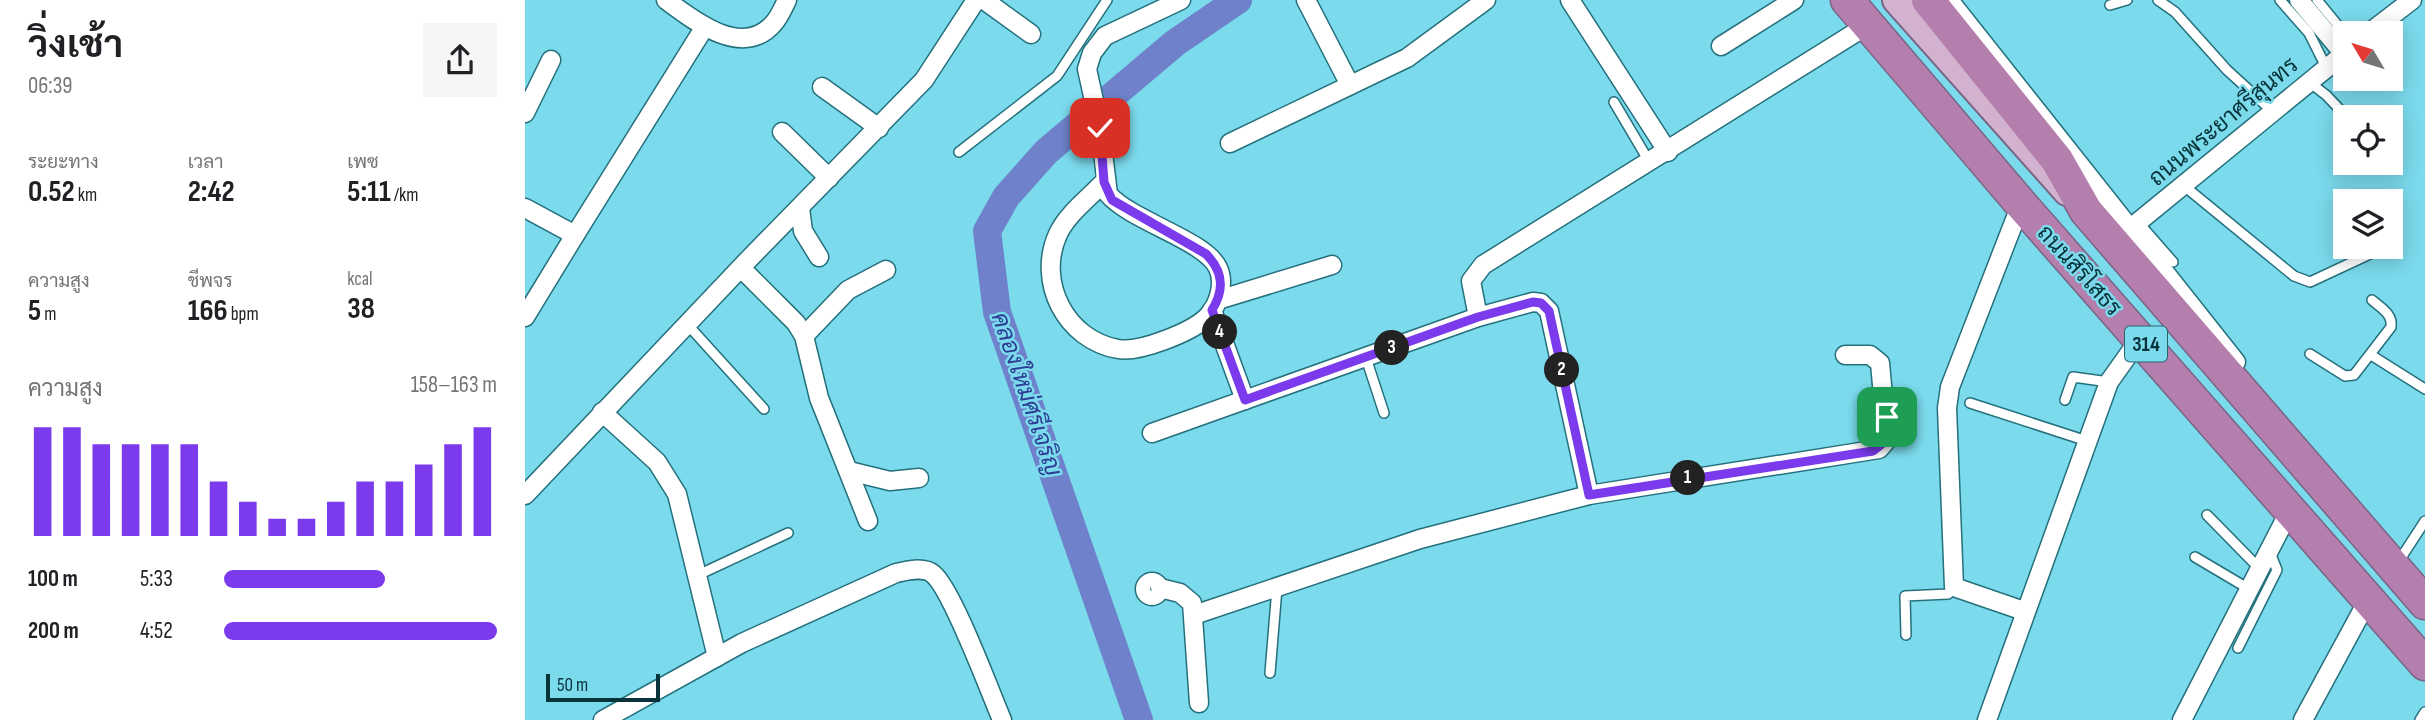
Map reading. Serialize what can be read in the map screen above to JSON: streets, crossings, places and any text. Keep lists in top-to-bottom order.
{
  "streets": {
    "highway": ["ถนนสิริโสธร", "314"],
    "street": ["ถนนพระยาศรีสุนทร"]
  },
  "water": ["คลองใหม่ศรีเจริญ"],
  "scale_bar": "50 m",
  "north": "top left",
  "page": {
    "heading": ["วิ่งเช้า", "06:39"],
    "stats": [
      ["ระยะทาง", "0.52 km"],
      ["เวลา", "2:42"],
      ["เพซ", "5:11 /km"],
      ["ความสูง", "5 m"],
      ["ชีพจร", "166 bpm"],
      ["kcal", "38"]
    ],
    "pins": [
      "4",
      "3",
      "2",
      "1"
    ],
    "chart": ["ความสูง", "158–163 m"],
    "list": [
      {
        "name": "100 m",
        "note": "5:33"
      },
      {
        "name": "200 m",
        "note": "4:52"
      }
    ],
    "scale": "50 m"
  }
}
